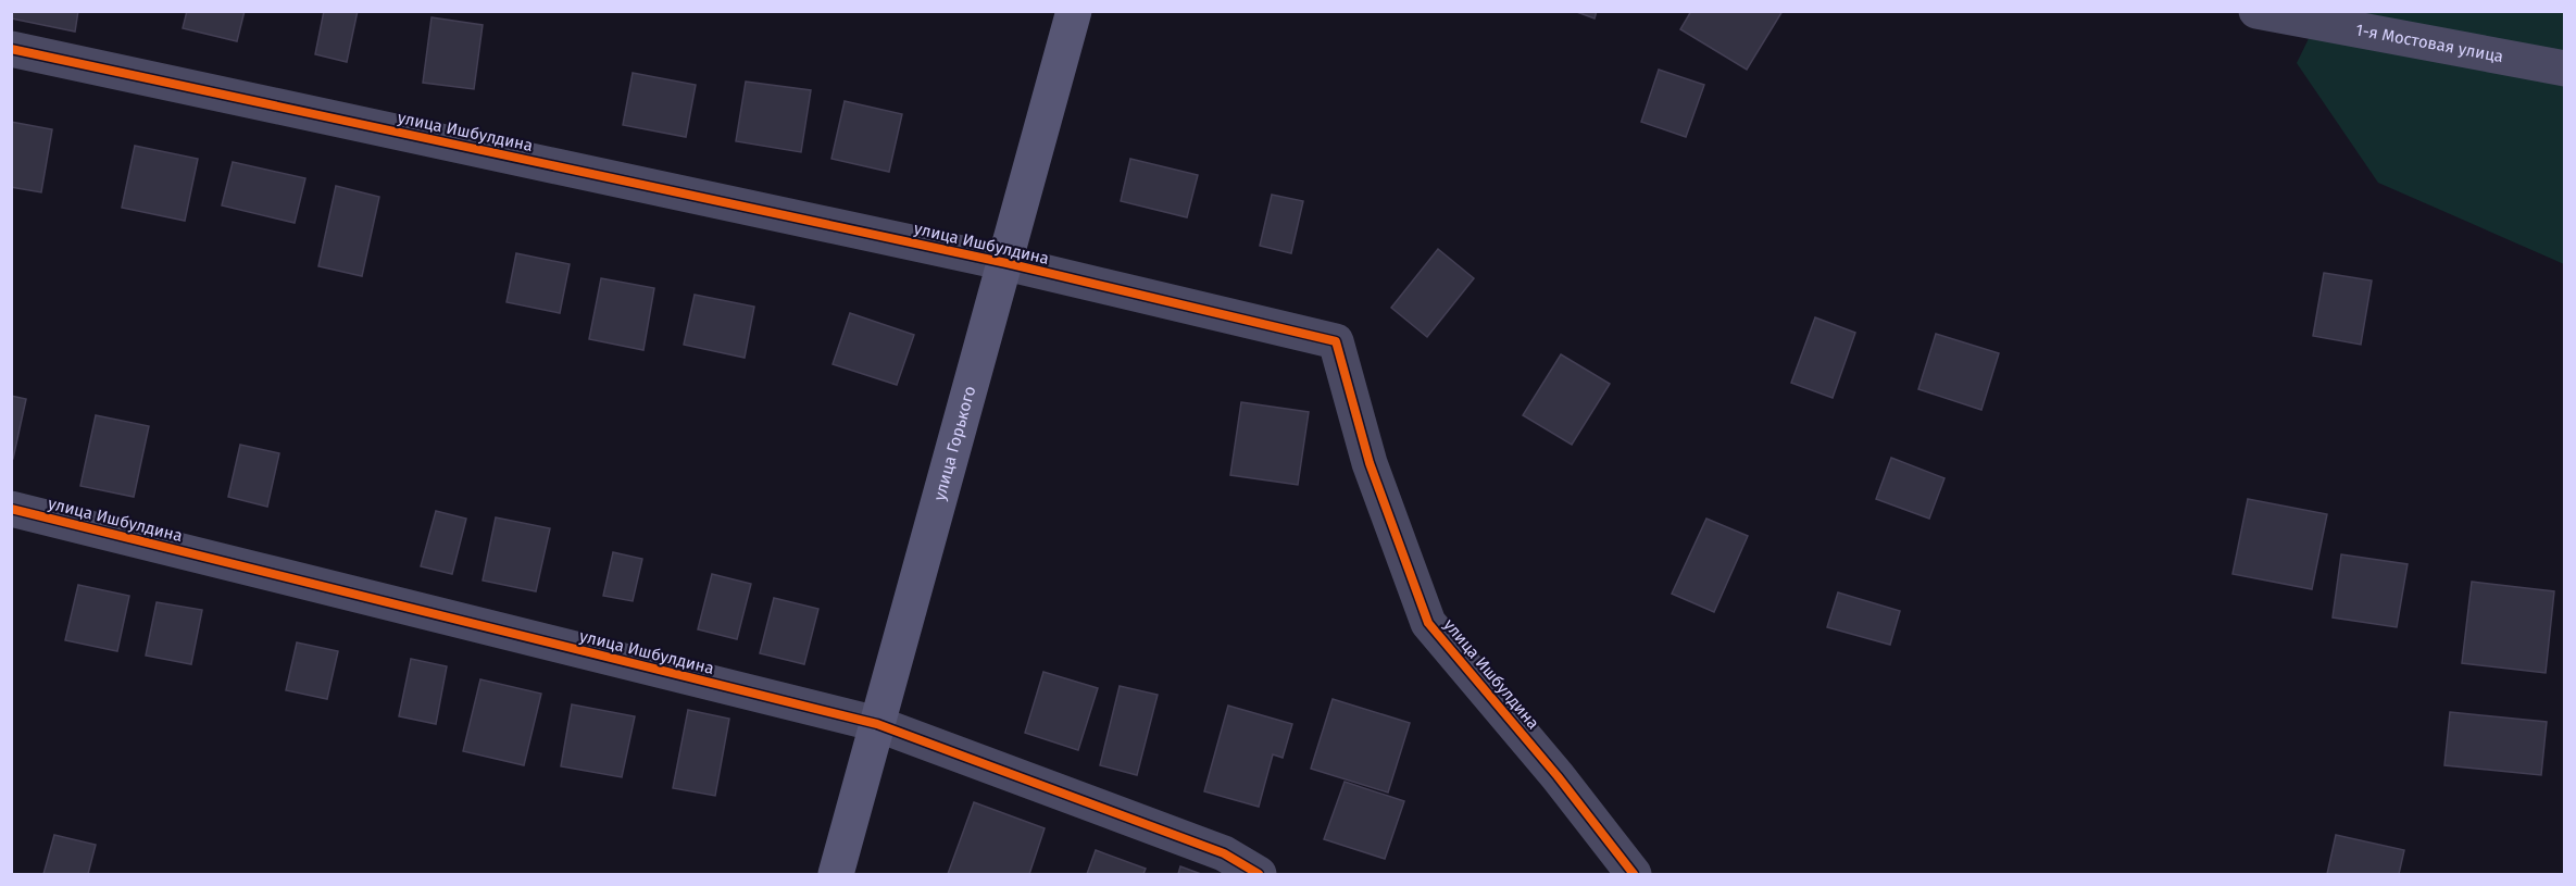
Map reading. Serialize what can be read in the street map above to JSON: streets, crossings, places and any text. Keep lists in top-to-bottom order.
{
  "streets": {
    "main road": ["улица Горького"],
    "street": ["1-я Мостовая улица", "улица Ишбулдина"]
  },
  "crossings": [
    ["улица Ишбулдина", "улица Горького"]
  ]
}
